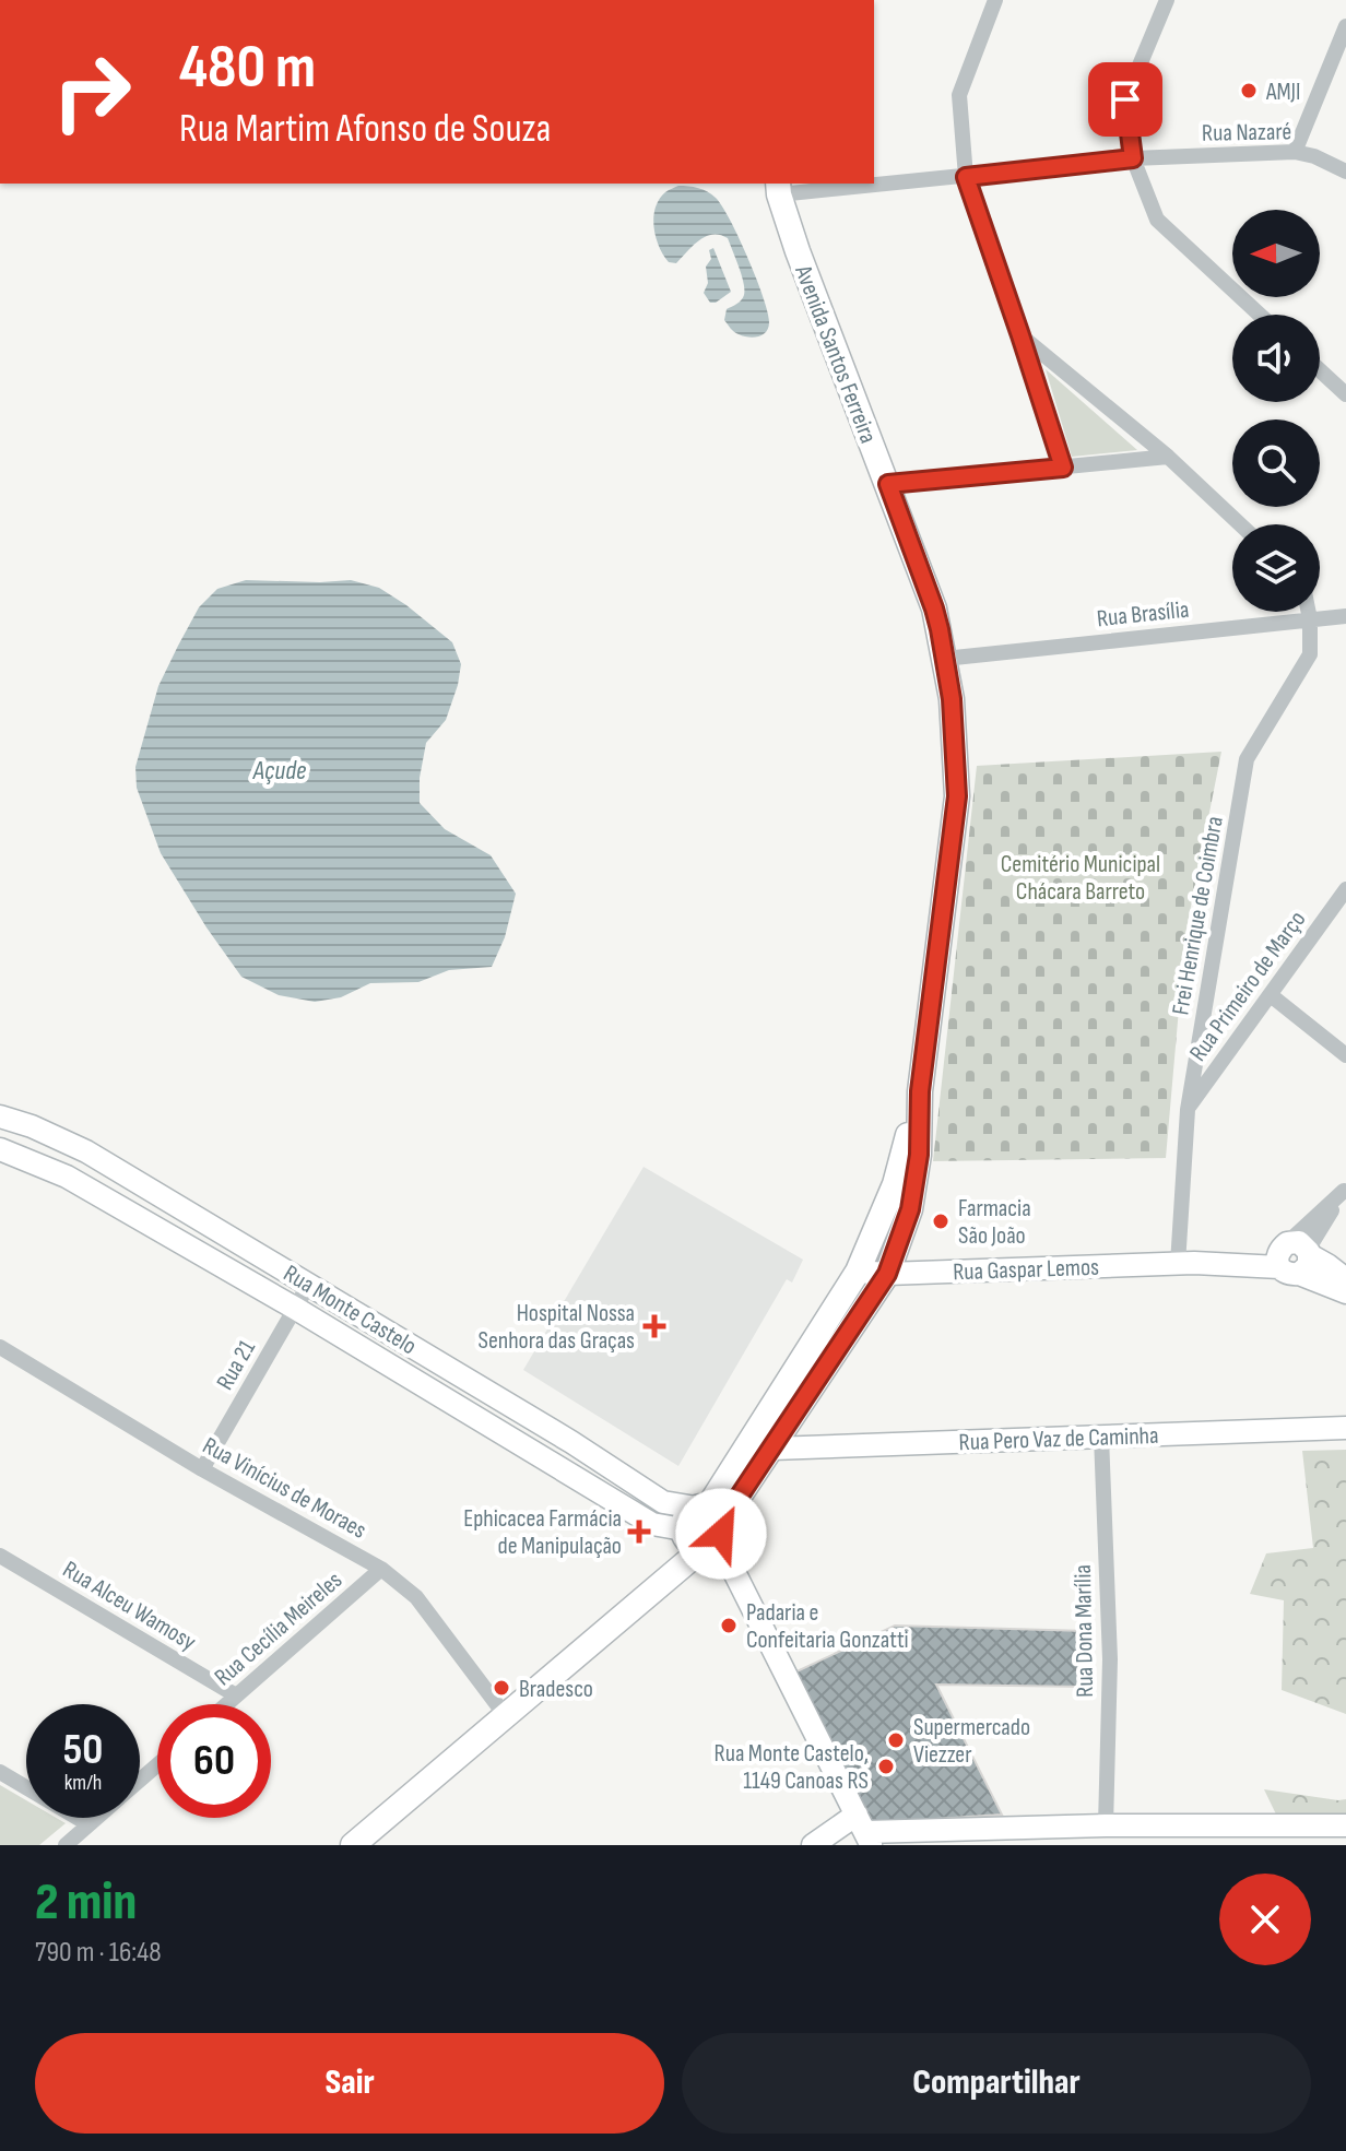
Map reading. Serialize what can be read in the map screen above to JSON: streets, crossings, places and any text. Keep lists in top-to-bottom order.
{
  "streets": {
    "main road": ["Avenida Santos Ferreira"],
    "street": [
      "Rua Nazaré",
      "Rua Brasília",
      "Frei Henrique de Coimbra",
      "Rua Primeiro de Março",
      "Rua Gaspar Lemos",
      "Rua Monte Castelo",
      "Rua 21",
      "Rua Pero Vaz de Caminha",
      "Rua Vinícius de Moraes",
      "Rua Alceu Wamosy",
      "Rua Cecília Meireles",
      "Rua Dona Marília"
    ]
  },
  "crossings": [
    ["Rua Nazaré", "Avenida Santos Ferreira"],
    ["Avenida Santos Ferreira", "Rua Brasília"],
    ["Avenida Santos Ferreira", "Rua Gaspar Lemos"],
    ["Avenida Santos Ferreira", "Rua Monte Castelo"],
    ["Avenida Santos Ferreira", "Rua Pero Vaz de Caminha"],
    ["Avenida Santos Ferreira", "Rua Vinícius de Moraes"],
    ["Rua Brasília", "Frei Henrique de Coimbra"],
    ["Frei Henrique de Coimbra", "Rua Primeiro de Março"],
    ["Frei Henrique de Coimbra", "Rua Gaspar Lemos"],
    ["Rua Monte Castelo", "Rua 21"],
    ["Rua 21", "Rua Vinícius de Moraes"],
    ["Rua Pero Vaz de Caminha", "Rua Dona Marília"],
    ["Rua Vinícius de Moraes", "Rua Cecília Meireles"],
    ["Rua Alceu Wamosy", "Rua Cecília Meireles"]
  ],
  "water": ["Açude"],
  "parks": ["Cemitério Municipal Chácara Barreto"],
  "places": {
    "other": [
      "AMJI",
      "Farmacia São João",
      "Padaria e Confeitaria Gonzatti",
      "Bradesco",
      "Supermercado Viezzer",
      "Rua Monte Castelo, 1149 Canoas RS"
    ],
    "health": ["Hospital Nossa Senhora das Graças", "Ephicacea Farmácia de Manipulação"]
  },
  "north": "left",
  "page": {
    "turn": ["480 m", "Rua Martim Afonso de Souza"],
    "speed": "50 km/h",
    "limit": "60",
    "heading": ["2 min", "790 m · 16:48"],
    "buttons": ["Sair", "Compartilhar"]
  }
}
